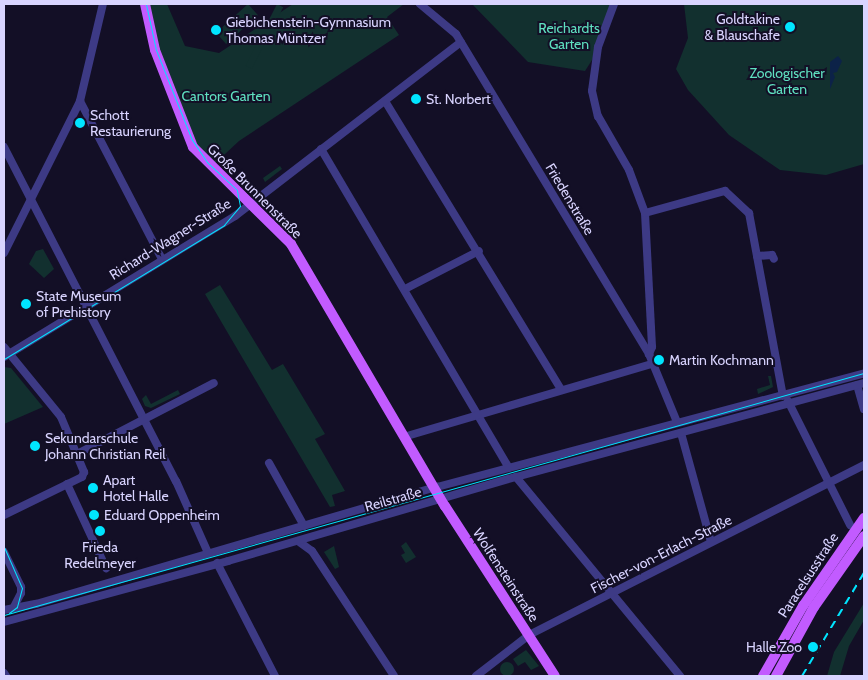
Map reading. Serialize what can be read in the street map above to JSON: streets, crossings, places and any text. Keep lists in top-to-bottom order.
{
  "streets": {
    "main road": ["Große Brunnenstraße", "Wolfensteinstraße", "Paracelsusstraße"],
    "street": [
      "Friedenstraße",
      "Richard-Wagner-Straße",
      "Reilstraße",
      "Fischer-von-Erlach-Straße"
    ]
  },
  "crossings": [
    ["Große Brunnenstraße", "Richard-Wagner-Straße"],
    ["Große Brunnenstraße", "Reilstraße"],
    ["Große Brunnenstraße", "Wolfensteinstraße"],
    ["Friedenstraße", "Richard-Wagner-Straße"],
    ["Friedenstraße", "Reilstraße"],
    ["Reilstraße", "Wolfensteinstraße"],
    ["Fischer-von-Erlach-Straße", "Wolfensteinstraße"]
  ],
  "parks": ["Reichardts Garten", "Zoologischer Garten", "Cantors Garten"],
  "places": [
    "Goldtakine & Blauschafe",
    "Giebichenstein-Gymnasium Thomas Müntzer",
    "St. Norbert",
    "Schott Restaurierung",
    "State Museum of Prehistory",
    "Martin Kochmann",
    "Sekundarschule Johann Christian Reil",
    "Apart Hotel Halle",
    "Eduard Oppenheim",
    "Frieda Redelmeyer",
    "Halle Zoo"
  ]
}
